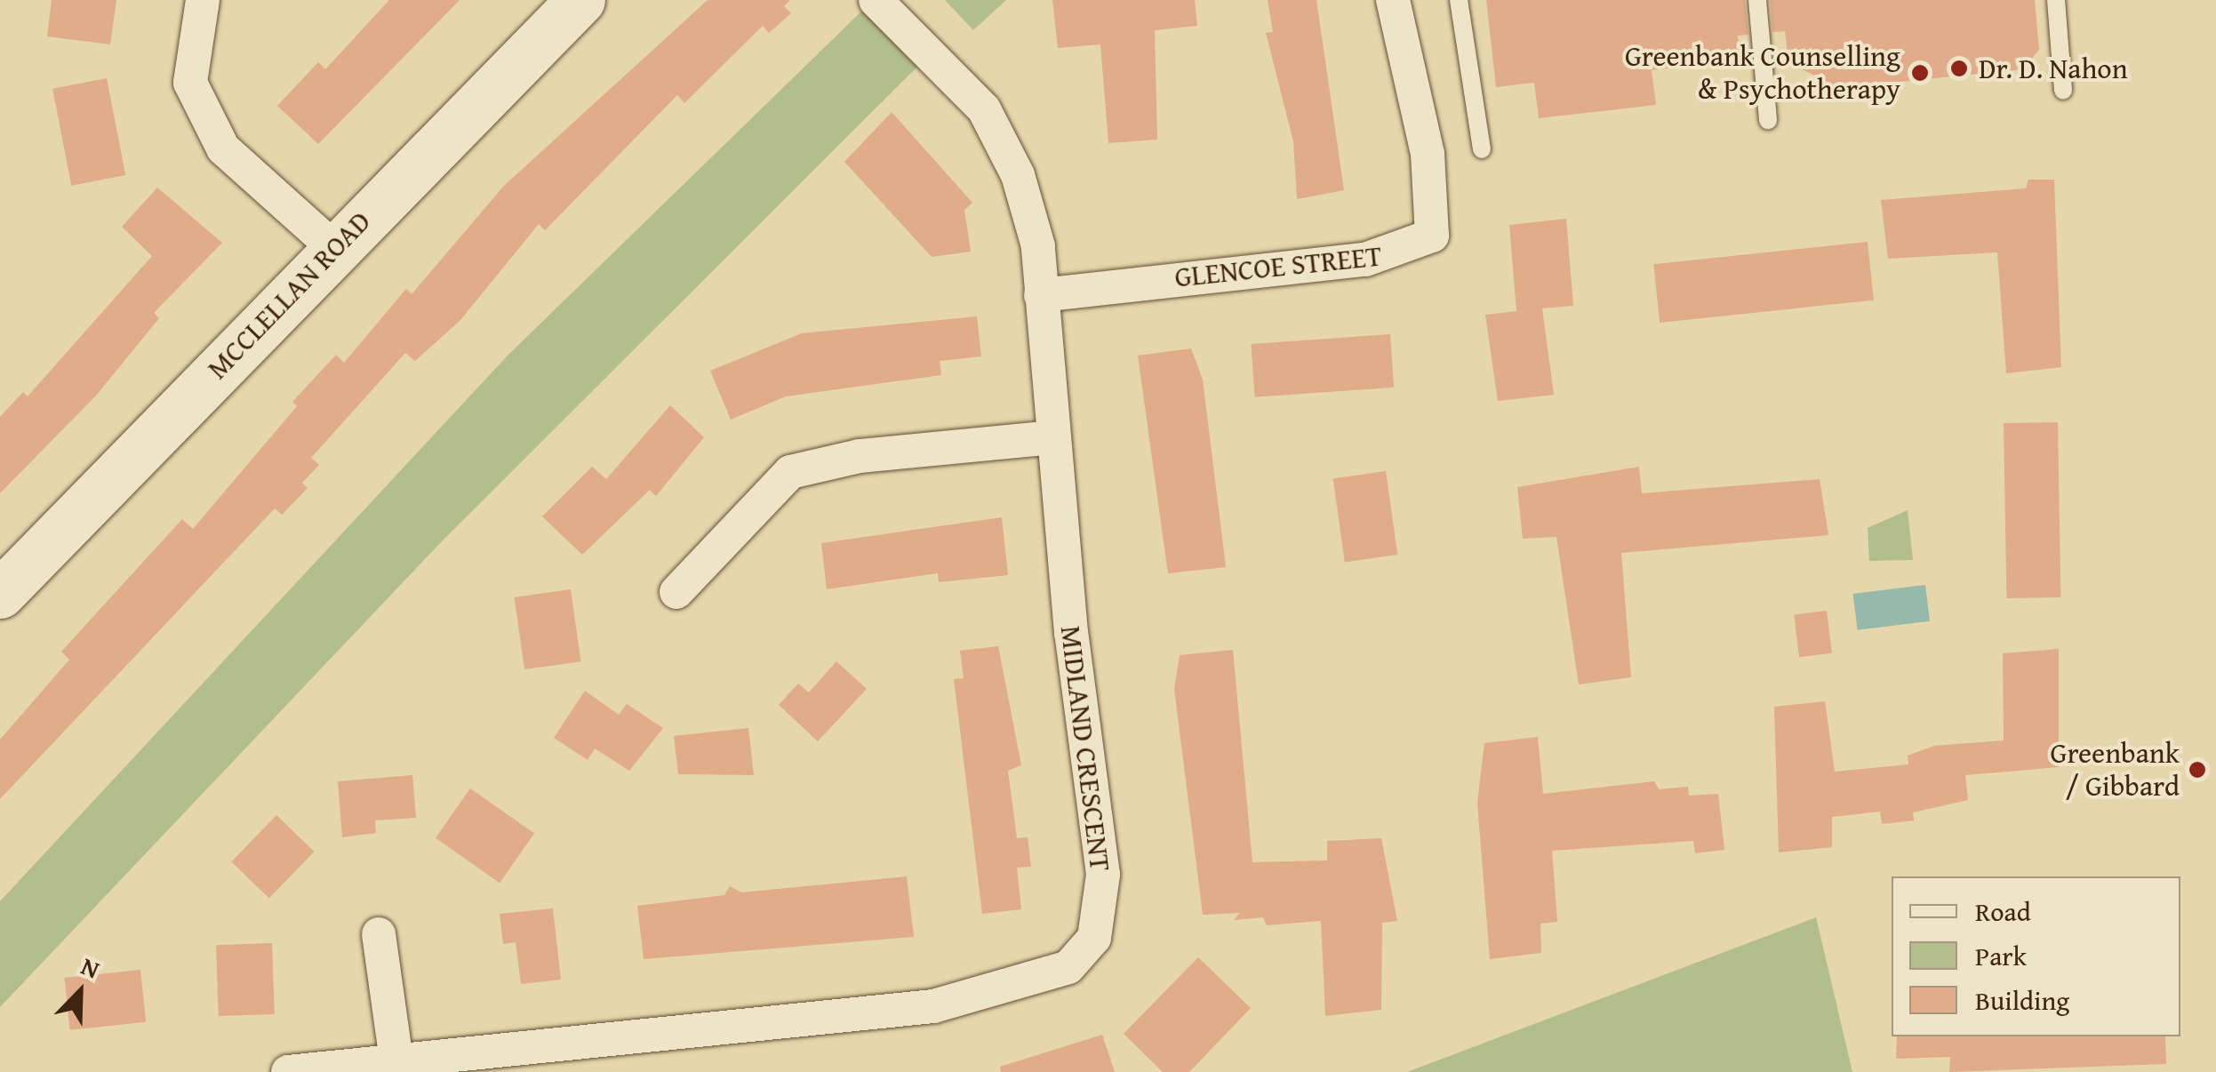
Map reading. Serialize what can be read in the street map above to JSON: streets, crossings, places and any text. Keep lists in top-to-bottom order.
{
  "streets": {
    "street": ["GLENCOE STREET", "MCCLELLAN ROAD", "MIDLAND CRESCENT"]
  },
  "crossings": [
    ["GLENCOE STREET", "MIDLAND CRESCENT"]
  ],
  "places": ["Dr. D. Nahon", "Greenbank Counselling & Psychotherapy", "Greenbank / Gibbard"],
  "legend": ["Road", "Park", "Building"],
  "north": "top right"
}
